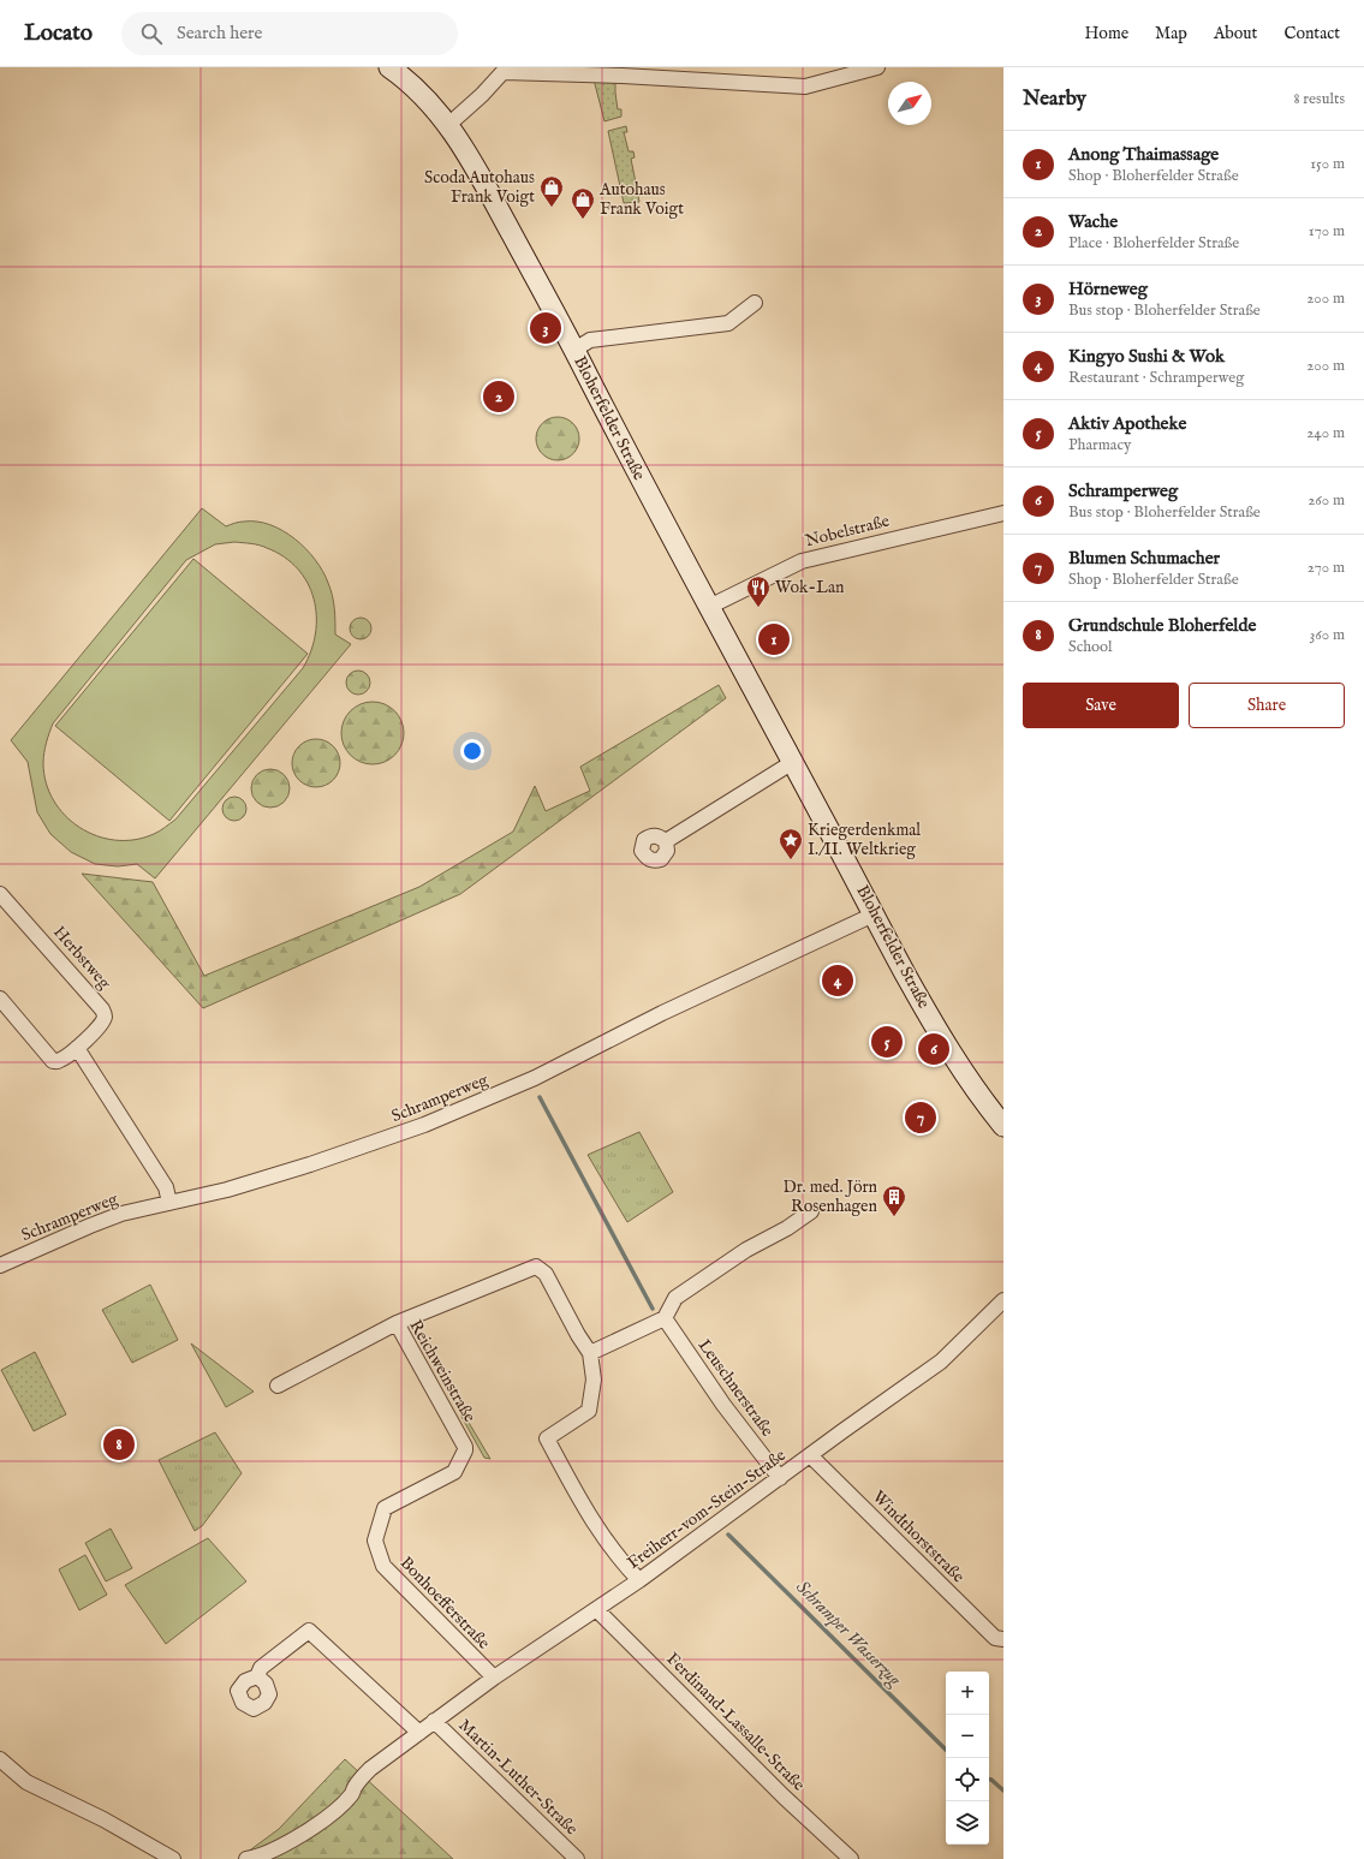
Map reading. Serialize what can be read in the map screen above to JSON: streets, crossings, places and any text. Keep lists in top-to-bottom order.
{
  "streets": {
    "street": [
      "Bloherfelder Straße",
      "Nobelstraße",
      "Herbstweg",
      "Schramperweg",
      "Reichweinstraße",
      "Leuschnerstraße",
      "Freiherr-vom-Stein-Straße",
      "Windthorststraße",
      "Bonhoefferstraße",
      "Ferdinand-Lassalle-Straße",
      "Martin-Luther-Straße"
    ]
  },
  "crossings": [
    ["Bloherfelder Straße", "Nobelstraße"],
    ["Bloherfelder Straße", "Schramperweg"],
    ["Reichweinstraße", "Bonhoefferstraße"],
    ["Leuschnerstraße", "Freiherr-vom-Stein-Straße"],
    ["Freiherr-vom-Stein-Straße", "Windthorststraße"],
    ["Freiherr-vom-Stein-Straße", "Bonhoefferstraße"],
    ["Freiherr-vom-Stein-Straße", "Ferdinand-Lassalle-Straße"],
    ["Freiherr-vom-Stein-Straße", "Martin-Luther-Straße"]
  ],
  "water": ["Schramper Wasserzug"],
  "places": {
    "shop": ["Scoda Autohaus Frank Voigt", "Autohaus Frank Voigt"],
    "restaurant": ["Wok-Lan"],
    "place": ["Kriegerdenkmal I./II. Weltkrieg"],
    "building": ["Dr. med. Jörn Rosenhagen"]
  },
  "north": "top right",
  "page": {
    "header": "Locato",
    "search": "Search here",
    "nav": [
      "Home",
      "Map",
      "About",
      "Contact"
    ],
    "heading": ["Nearby", "8 results"],
    "list": [
      {
        "mark": "1",
        "name": "Anong Thaimassage",
        "note": "Shop · Bloherfelder Straße",
        "value": "150 m"
      },
      {
        "mark": "2",
        "name": "Wache",
        "note": "Place · Bloherfelder Straße",
        "value": "170 m"
      },
      {
        "mark": "3",
        "name": "Hörneweg",
        "note": "Bus stop · Bloherfelder Straße",
        "value": "200 m"
      },
      {
        "mark": "4",
        "name": "Kingyo Sushi & Wok",
        "note": "Restaurant · Schramperweg",
        "value": "200 m"
      },
      {
        "mark": "5",
        "name": "Aktiv Apotheke",
        "note": "Pharmacy",
        "value": "240 m"
      },
      {
        "mark": "6",
        "name": "Schramperweg",
        "note": "Bus stop · Bloherfelder Straße",
        "value": "260 m"
      },
      {
        "mark": "7",
        "name": "Blumen Schumacher",
        "note": "Shop · Bloherfelder Straße",
        "value": "270 m"
      },
      {
        "mark": "8",
        "name": "Grundschule Bloherfelde",
        "note": "School",
        "value": "360 m"
      }
    ],
    "pins": [
      "3",
      "2",
      "1",
      "4",
      "5",
      "6",
      "7",
      "8"
    ],
    "buttons": ["Save", "Share"],
    "map_buttons": ["+", "−"]
  }
}
